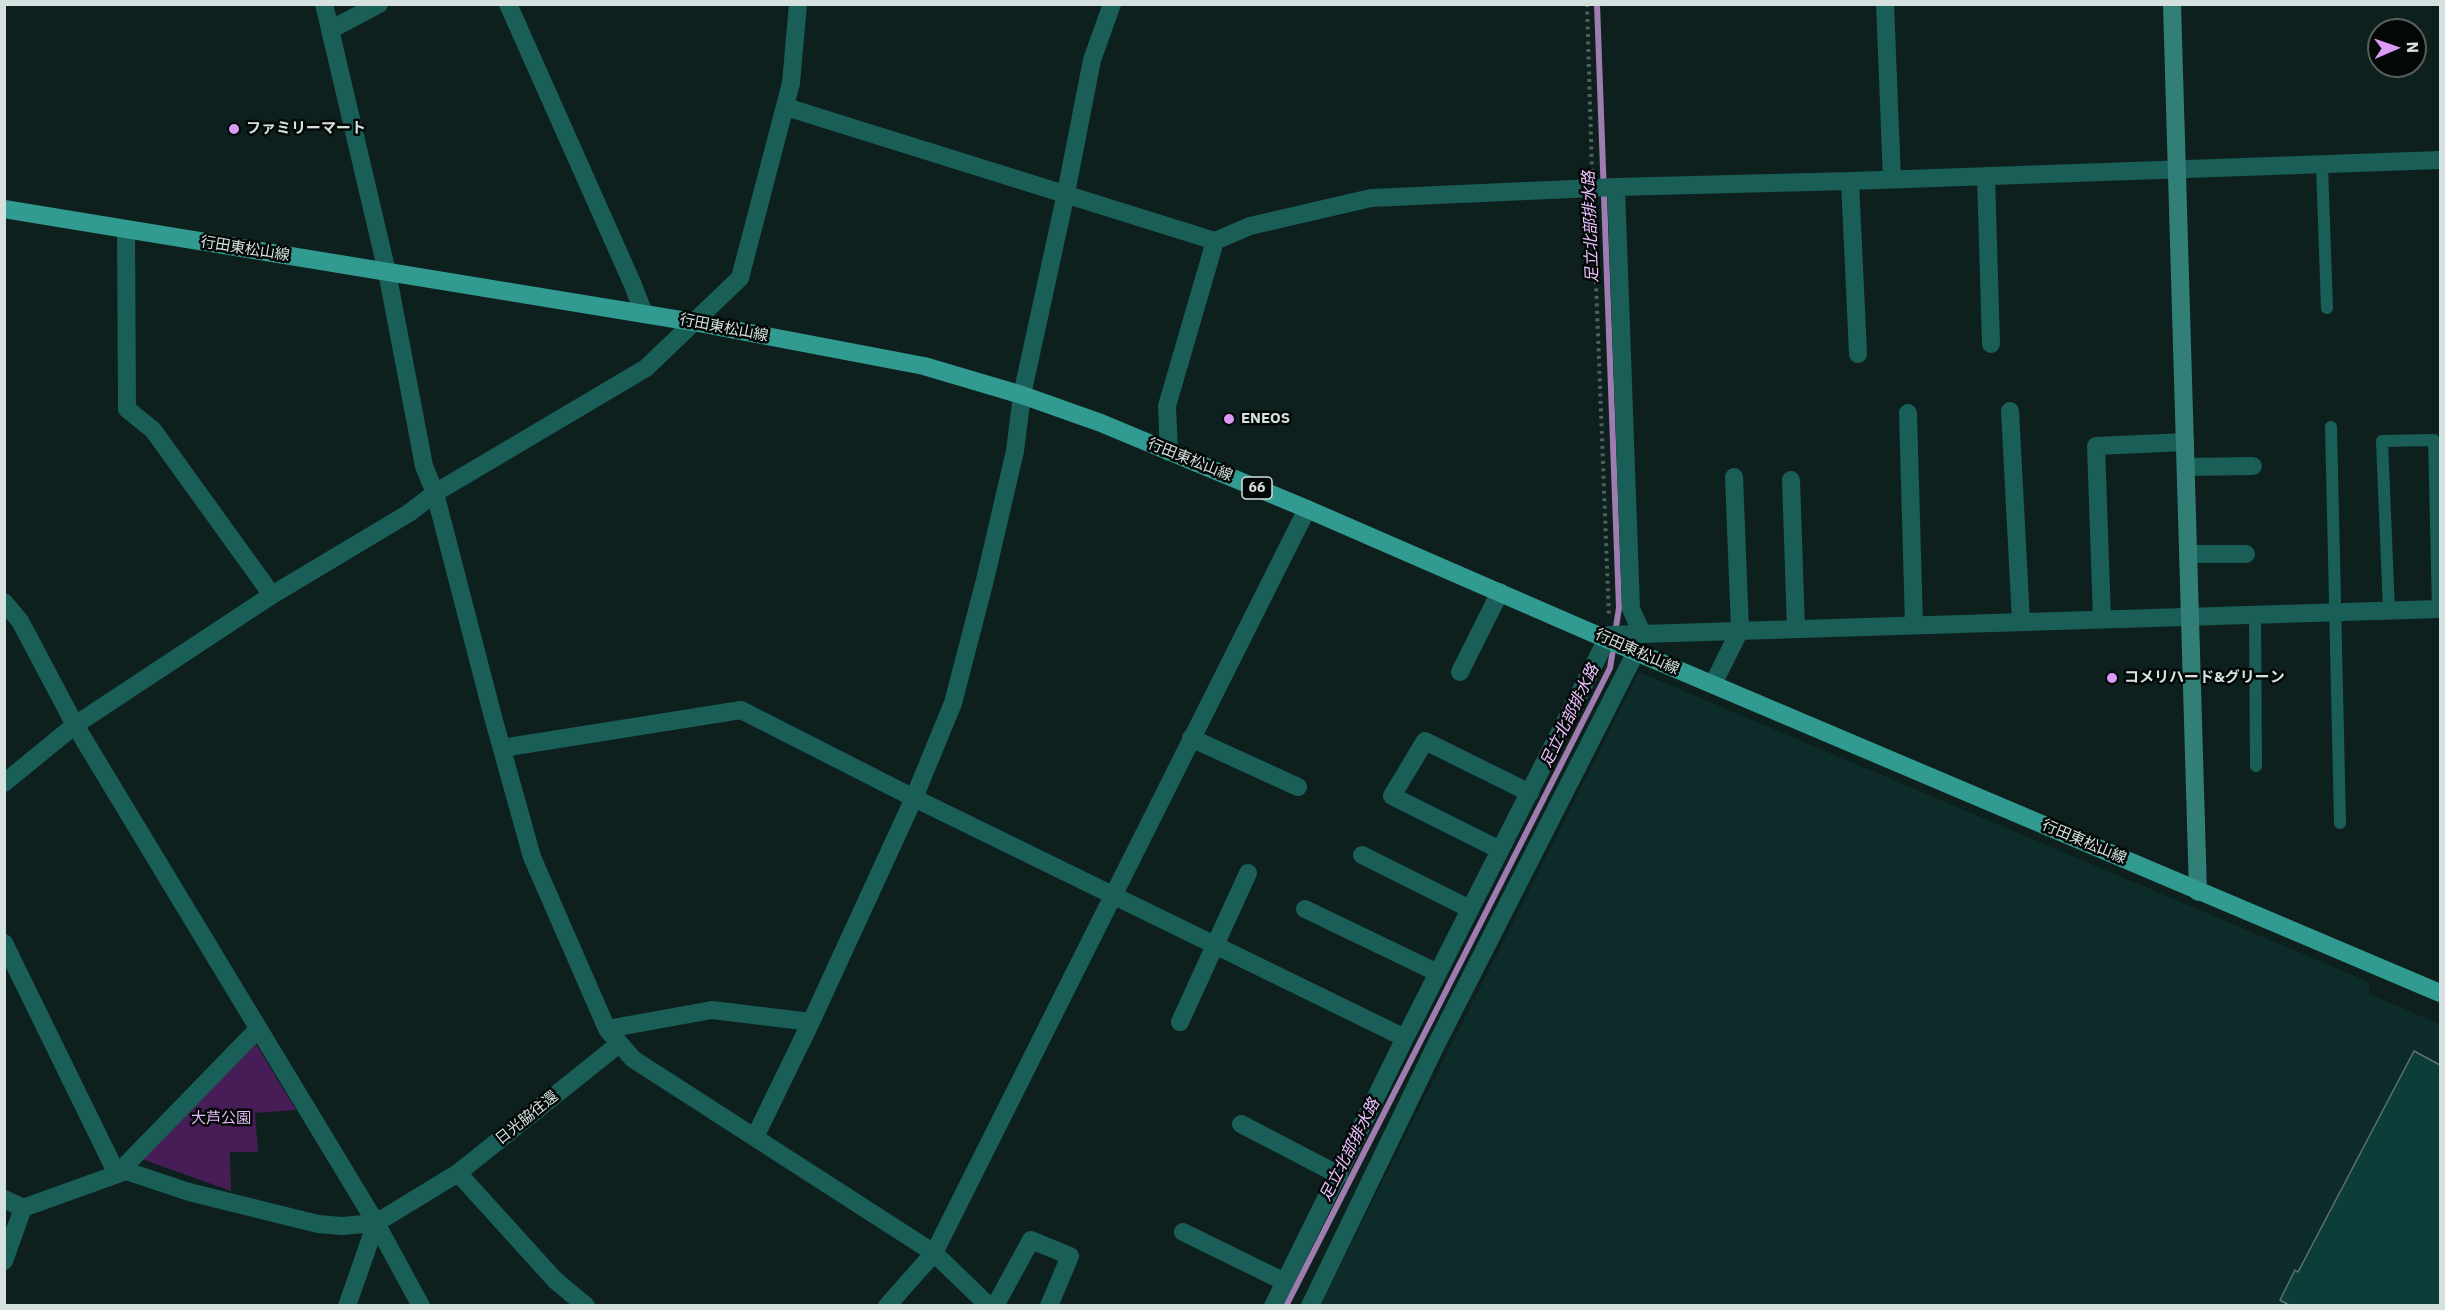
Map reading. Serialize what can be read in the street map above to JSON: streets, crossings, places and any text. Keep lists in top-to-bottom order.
{
  "streets": {
    "main road": ["行田東松山線", "66"],
    "street": ["日光脇往還"]
  },
  "water": ["足立北部排水路"],
  "parks": ["大芦公園"],
  "places": ["ファミリーマート", "ENEOS", "コメリハード&グリーン"],
  "north": "right"
}
